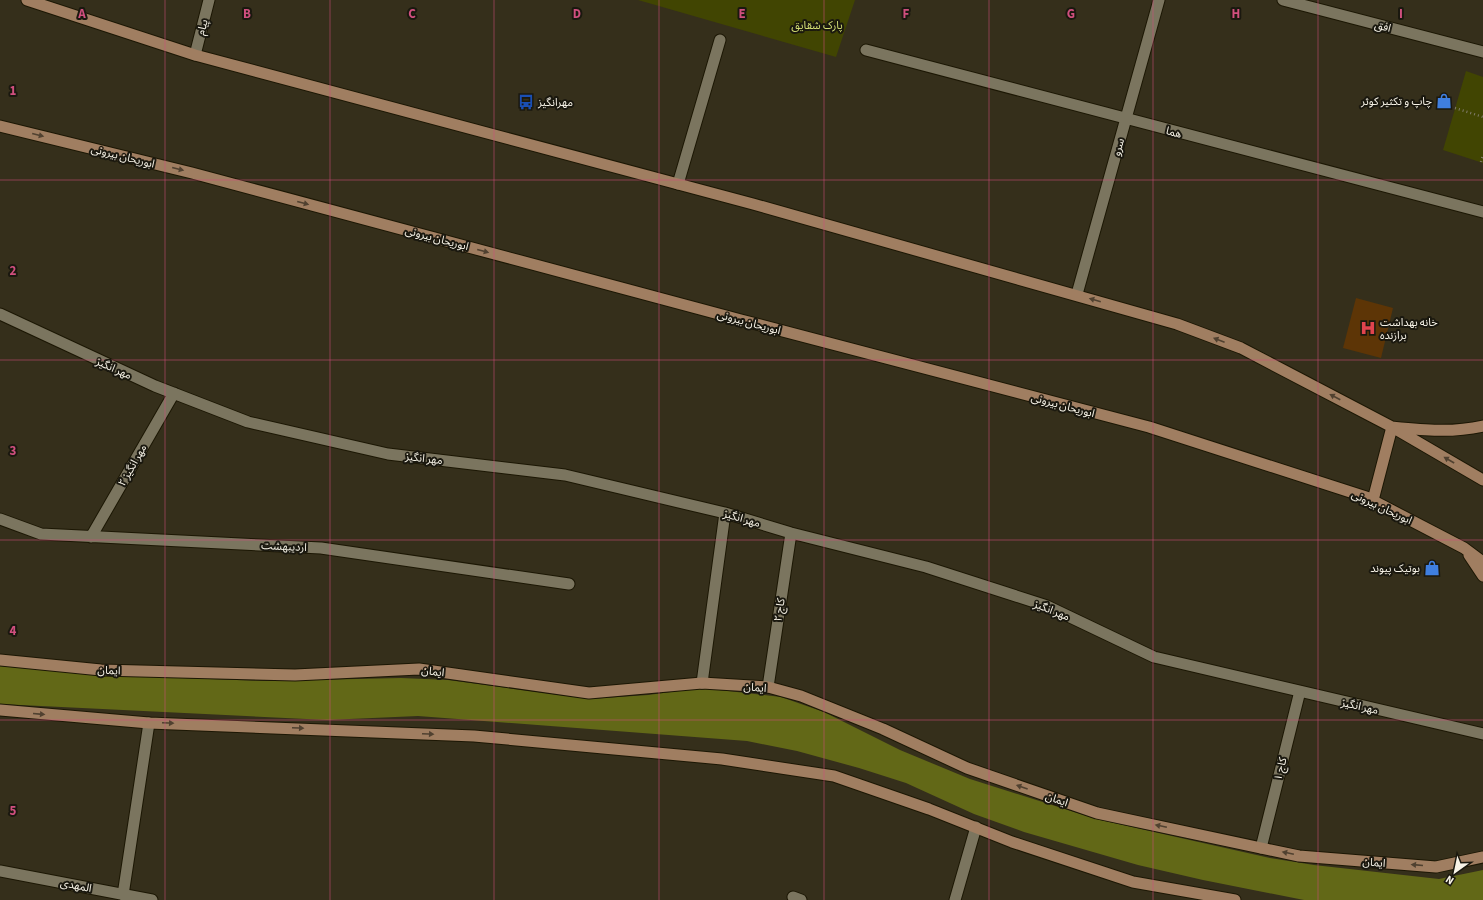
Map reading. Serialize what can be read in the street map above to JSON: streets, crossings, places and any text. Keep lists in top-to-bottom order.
{
  "streets": {
    "main road": ["ابوریحان بیرونی", "ایمان"],
    "street": [
      "افق",
      "پیام",
      "هما",
      "سرو",
      "مهر انگیز",
      "مهر انگیز ۲",
      "اردیبهشت",
      "کاج ۲",
      "کاج ۱",
      "المهدی"
    ]
  },
  "crossings": [
    ["هما", "سرو"],
    ["مهر انگیز", "مهر انگیز ۲"],
    ["مهر انگیز", "کاج ۲"],
    ["مهر انگیز", "کاج ۱"],
    ["مهر انگیز ۲", "اردیبهشت"],
    ["کاج ۲", "ایمان"],
    ["ایمان", "کاج ۱"]
  ],
  "one_way": ["ابوریحان بیرونی"],
  "parks": ["پارک شقایق"],
  "places": {
    "shop": ["چاپ و تکثیر کوثر", "بوتیک پیوند"],
    "bus stop": ["مهرانگیز"],
    "hospital": ["خانه بهداشت برازنده"]
  },
  "north": "bottom left",
  "grid": {
    "columns": [
      "A",
      "B",
      "C",
      "D",
      "E",
      "F",
      "G",
      "H",
      "I"
    ],
    "rows": [
      "1",
      "2",
      "3",
      "4",
      "5"
    ]
  }
}
